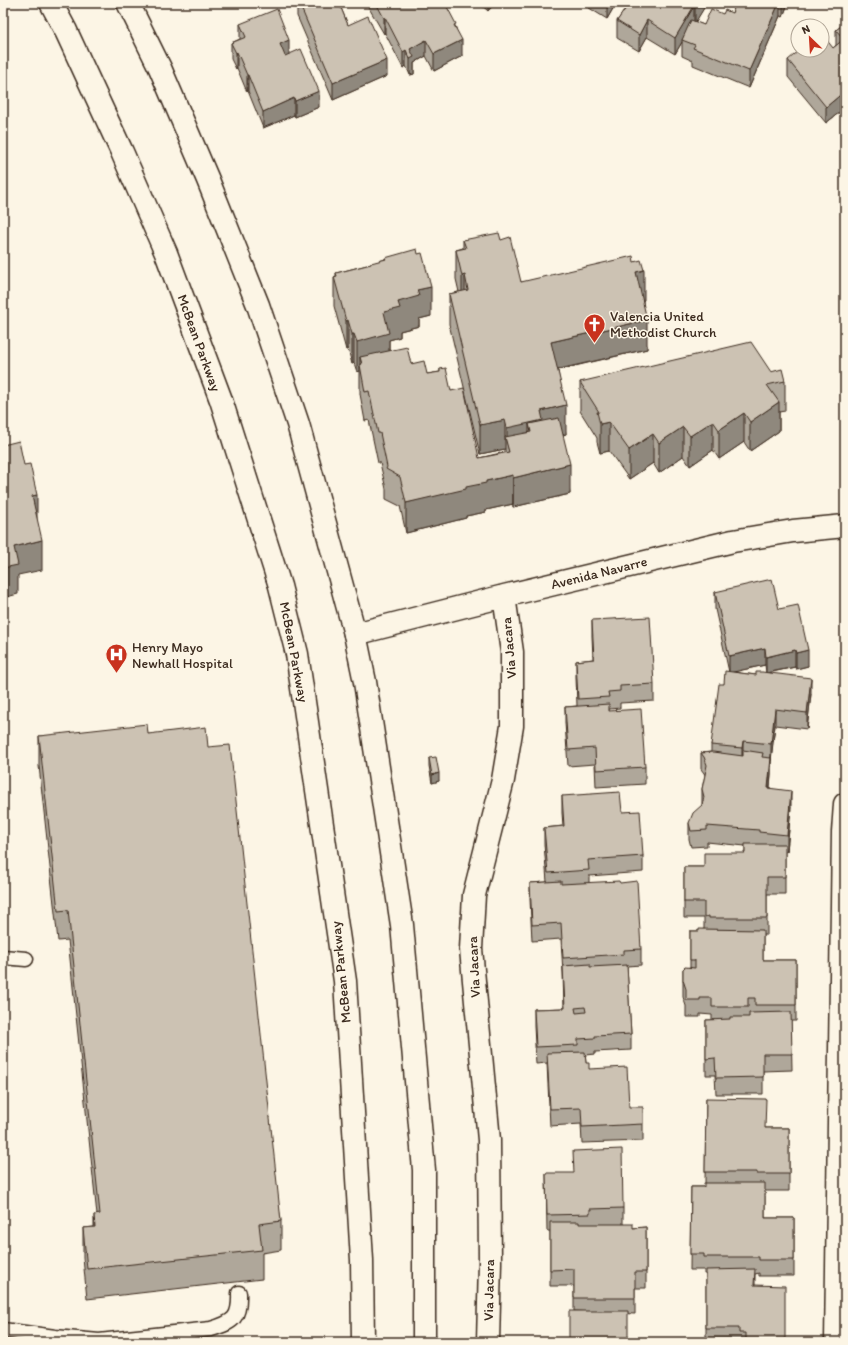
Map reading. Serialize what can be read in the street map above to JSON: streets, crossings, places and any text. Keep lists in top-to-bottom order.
{
  "streets": {
    "main road": ["McBean Parkway", "Avenida Navarre", "Via Jacara"]
  },
  "crossings": [
    ["Avenida Navarre", "Via Jacara"]
  ],
  "places": {
    "church": ["Valencia United Methodist Church"],
    "hospital": ["Henry Mayo Newhall Hospital"]
  },
  "north": "top left"
}
